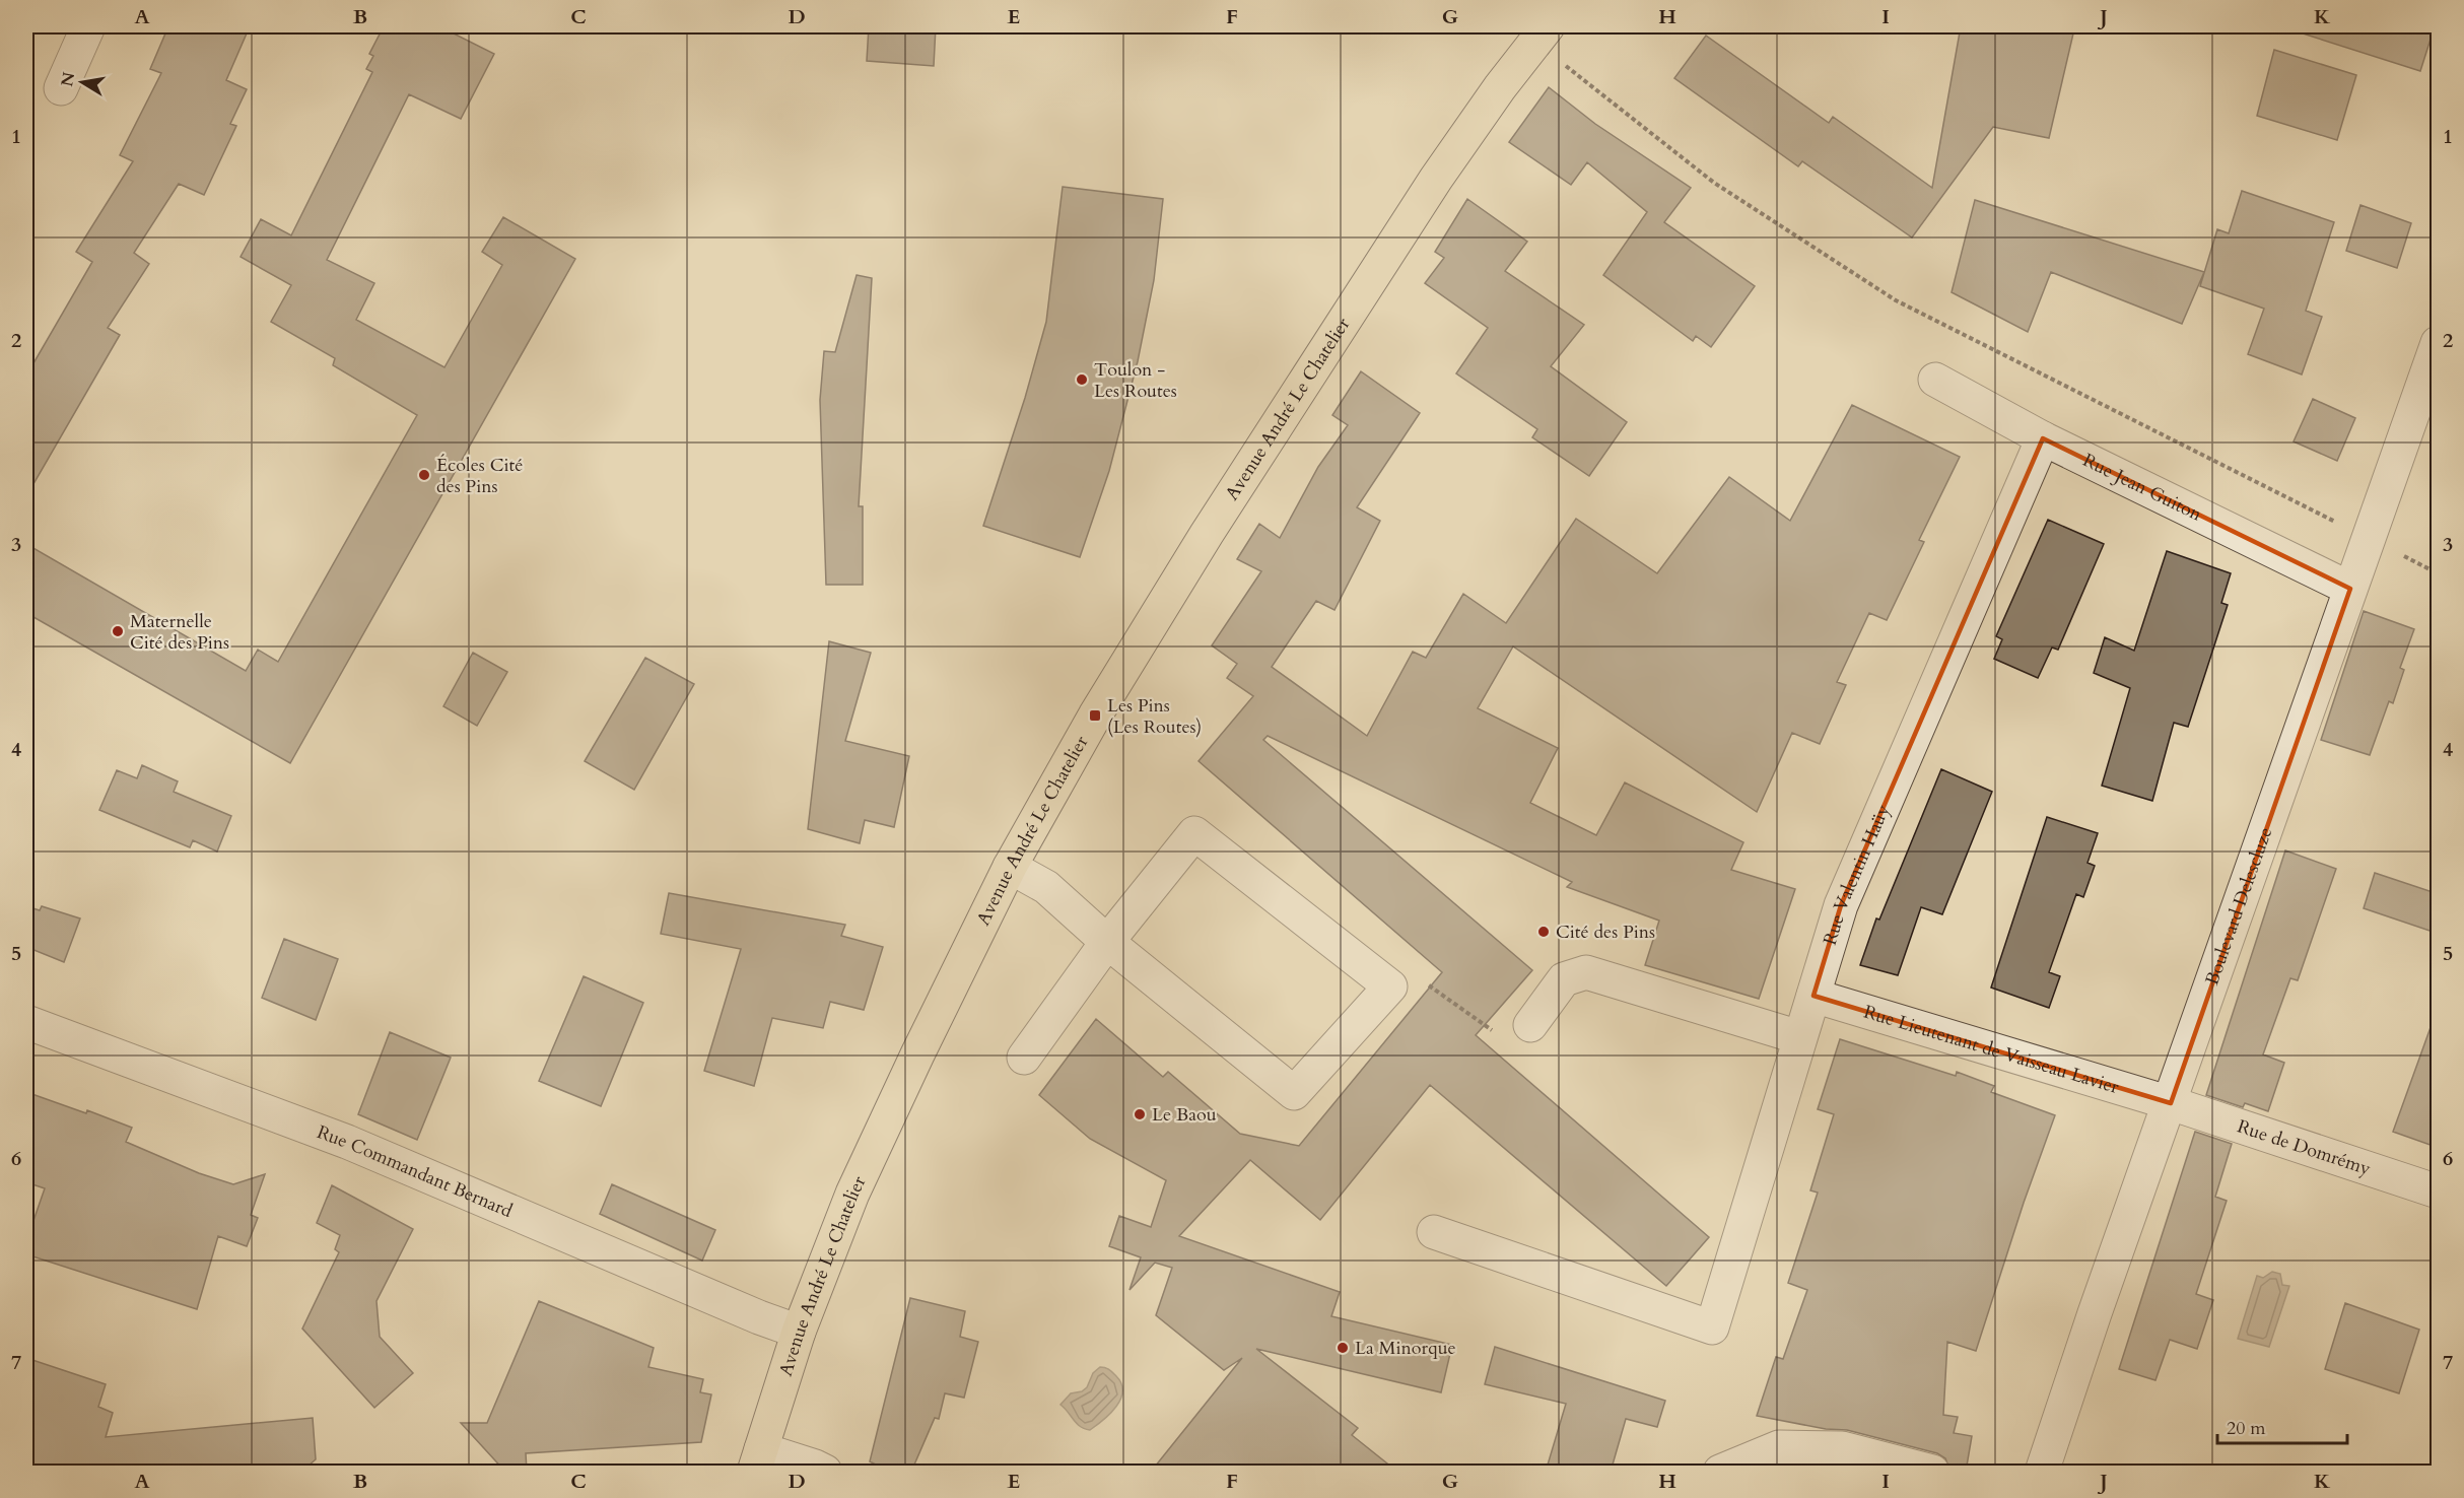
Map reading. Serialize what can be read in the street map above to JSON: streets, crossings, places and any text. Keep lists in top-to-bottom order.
{
  "streets": {
    "main road": ["Avenue André Le Chatelier"],
    "street": [
      "Rue Jean Guiton",
      "Rue Valentin Haüy",
      "Boulevard Delescluze",
      "Rue Lieutenant de Vaisseau Lavier",
      "Rue de Domrémy",
      "Rue Commandant Bernard"
    ]
  },
  "crossings": [
    ["Avenue André Le Chatelier", "Rue Commandant Bernard"],
    ["Rue Jean Guiton", "Rue Valentin Haüy"],
    ["Rue Jean Guiton", "Boulevard Delescluze"],
    ["Rue Valentin Haüy", "Rue Lieutenant de Vaisseau Lavier"],
    ["Boulevard Delescluze", "Rue Lieutenant de Vaisseau Lavier"],
    ["Boulevard Delescluze", "Rue de Domrémy"],
    ["Rue Lieutenant de Vaisseau Lavier", "Rue de Domrémy"]
  ],
  "places": {
    "other": [
      "Toulon - Les Routes",
      "Écoles Cité des Pins",
      "Maternelle Cité des Pins",
      "Cité des Pins",
      "Le Baou",
      "La Minorque"
    ],
    "transit": ["Les Pins (Les Routes)"]
  },
  "scale_bar": "20 m",
  "north": "left",
  "grid": {
    "columns": [
      "A",
      "B",
      "C",
      "D",
      "E",
      "F",
      "G",
      "H",
      "I",
      "J",
      "K"
    ],
    "rows": [
      "1",
      "2",
      "3",
      "4",
      "5",
      "6",
      "7"
    ]
  }
}
